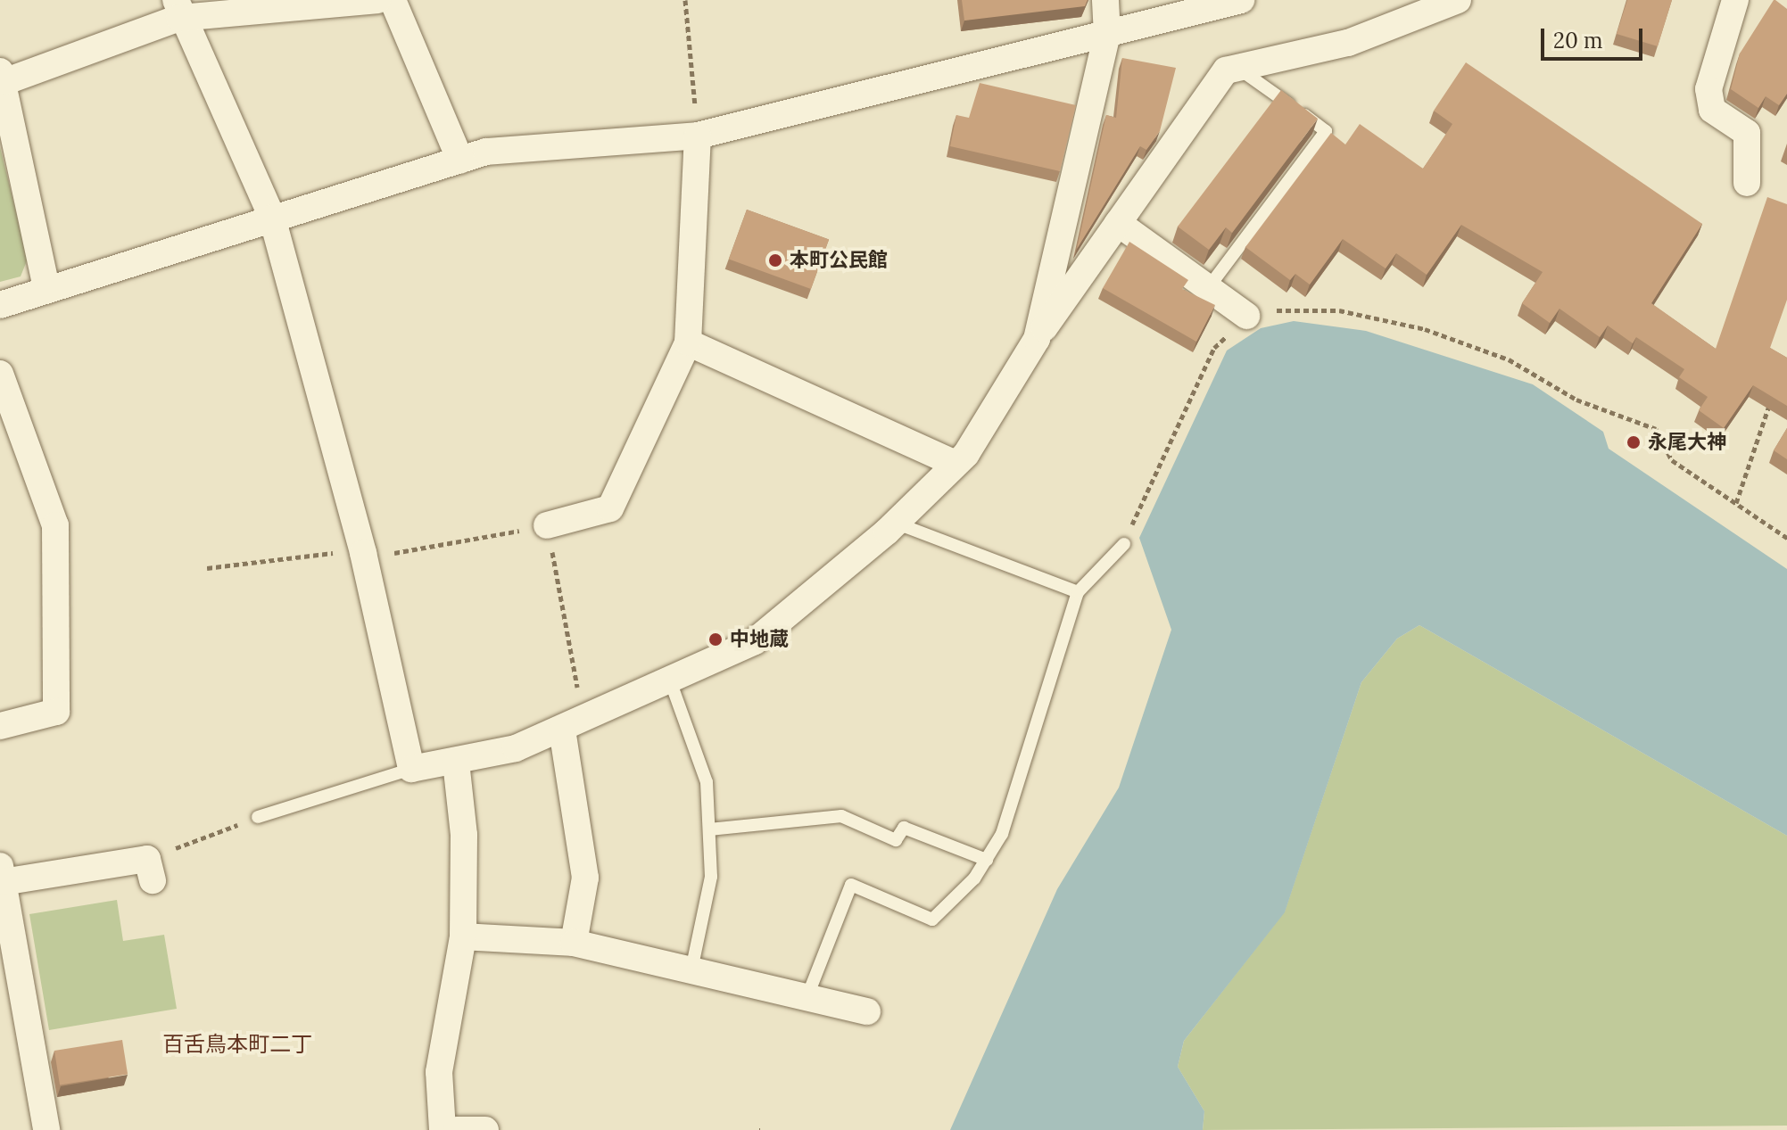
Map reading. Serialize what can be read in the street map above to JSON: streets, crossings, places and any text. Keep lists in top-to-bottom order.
{
  "districts": ["百舌鳥本町二丁"],
  "places": ["本町公民館", "永尾大神", "中地蔵"],
  "scale_bar": "20 m"
}
